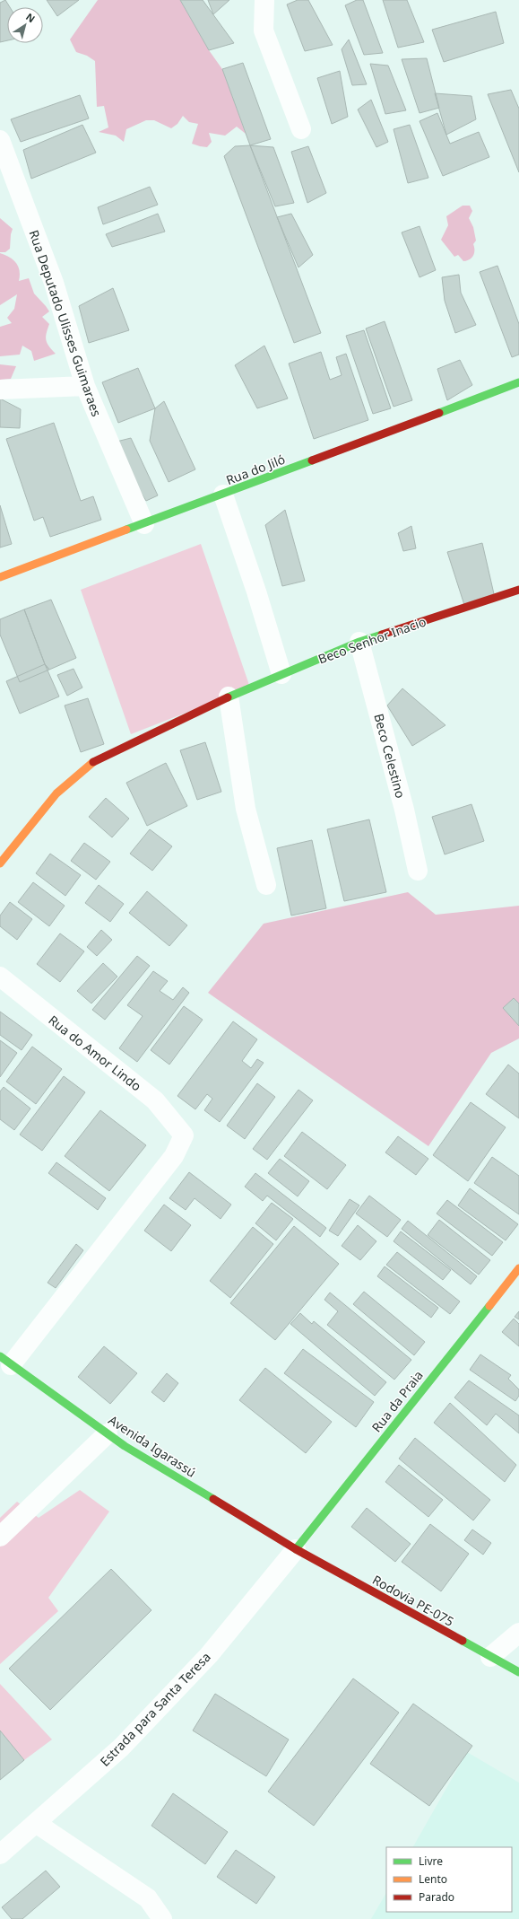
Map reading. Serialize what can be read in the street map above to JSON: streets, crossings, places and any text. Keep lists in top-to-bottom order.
{
  "streets": {
    "street": [
      "Rua Deputado Ulisses Guimaraes",
      "Rua do Jiló",
      "Beco Senhor Inacio",
      "Beco Celestino",
      "Rua do Amor Lindo",
      "Rua da Praia",
      "Avenida Igarassú",
      "Rodovia PE-075",
      "Estrada para Santa Teresa"
    ]
  },
  "crossings": [
    ["Rua Deputado Ulisses Guimaraes", "Rua do Jiló"],
    ["Beco Senhor Inacio", "Beco Celestino"],
    ["Rua do Amor Lindo", "Avenida Igarassú"],
    ["Rua da Praia", "Avenida Igarassú"],
    ["Rua da Praia", "Rodovia PE-075"],
    ["Rua da Praia", "Estrada para Santa Teresa"],
    ["Avenida Igarassú", "Rodovia PE-075"],
    ["Avenida Igarassú", "Estrada para Santa Teresa"],
    ["Rodovia PE-075", "Estrada para Santa Teresa"]
  ],
  "legend": ["Livre", "Lento", "Parado"],
  "north": "top right"
}
